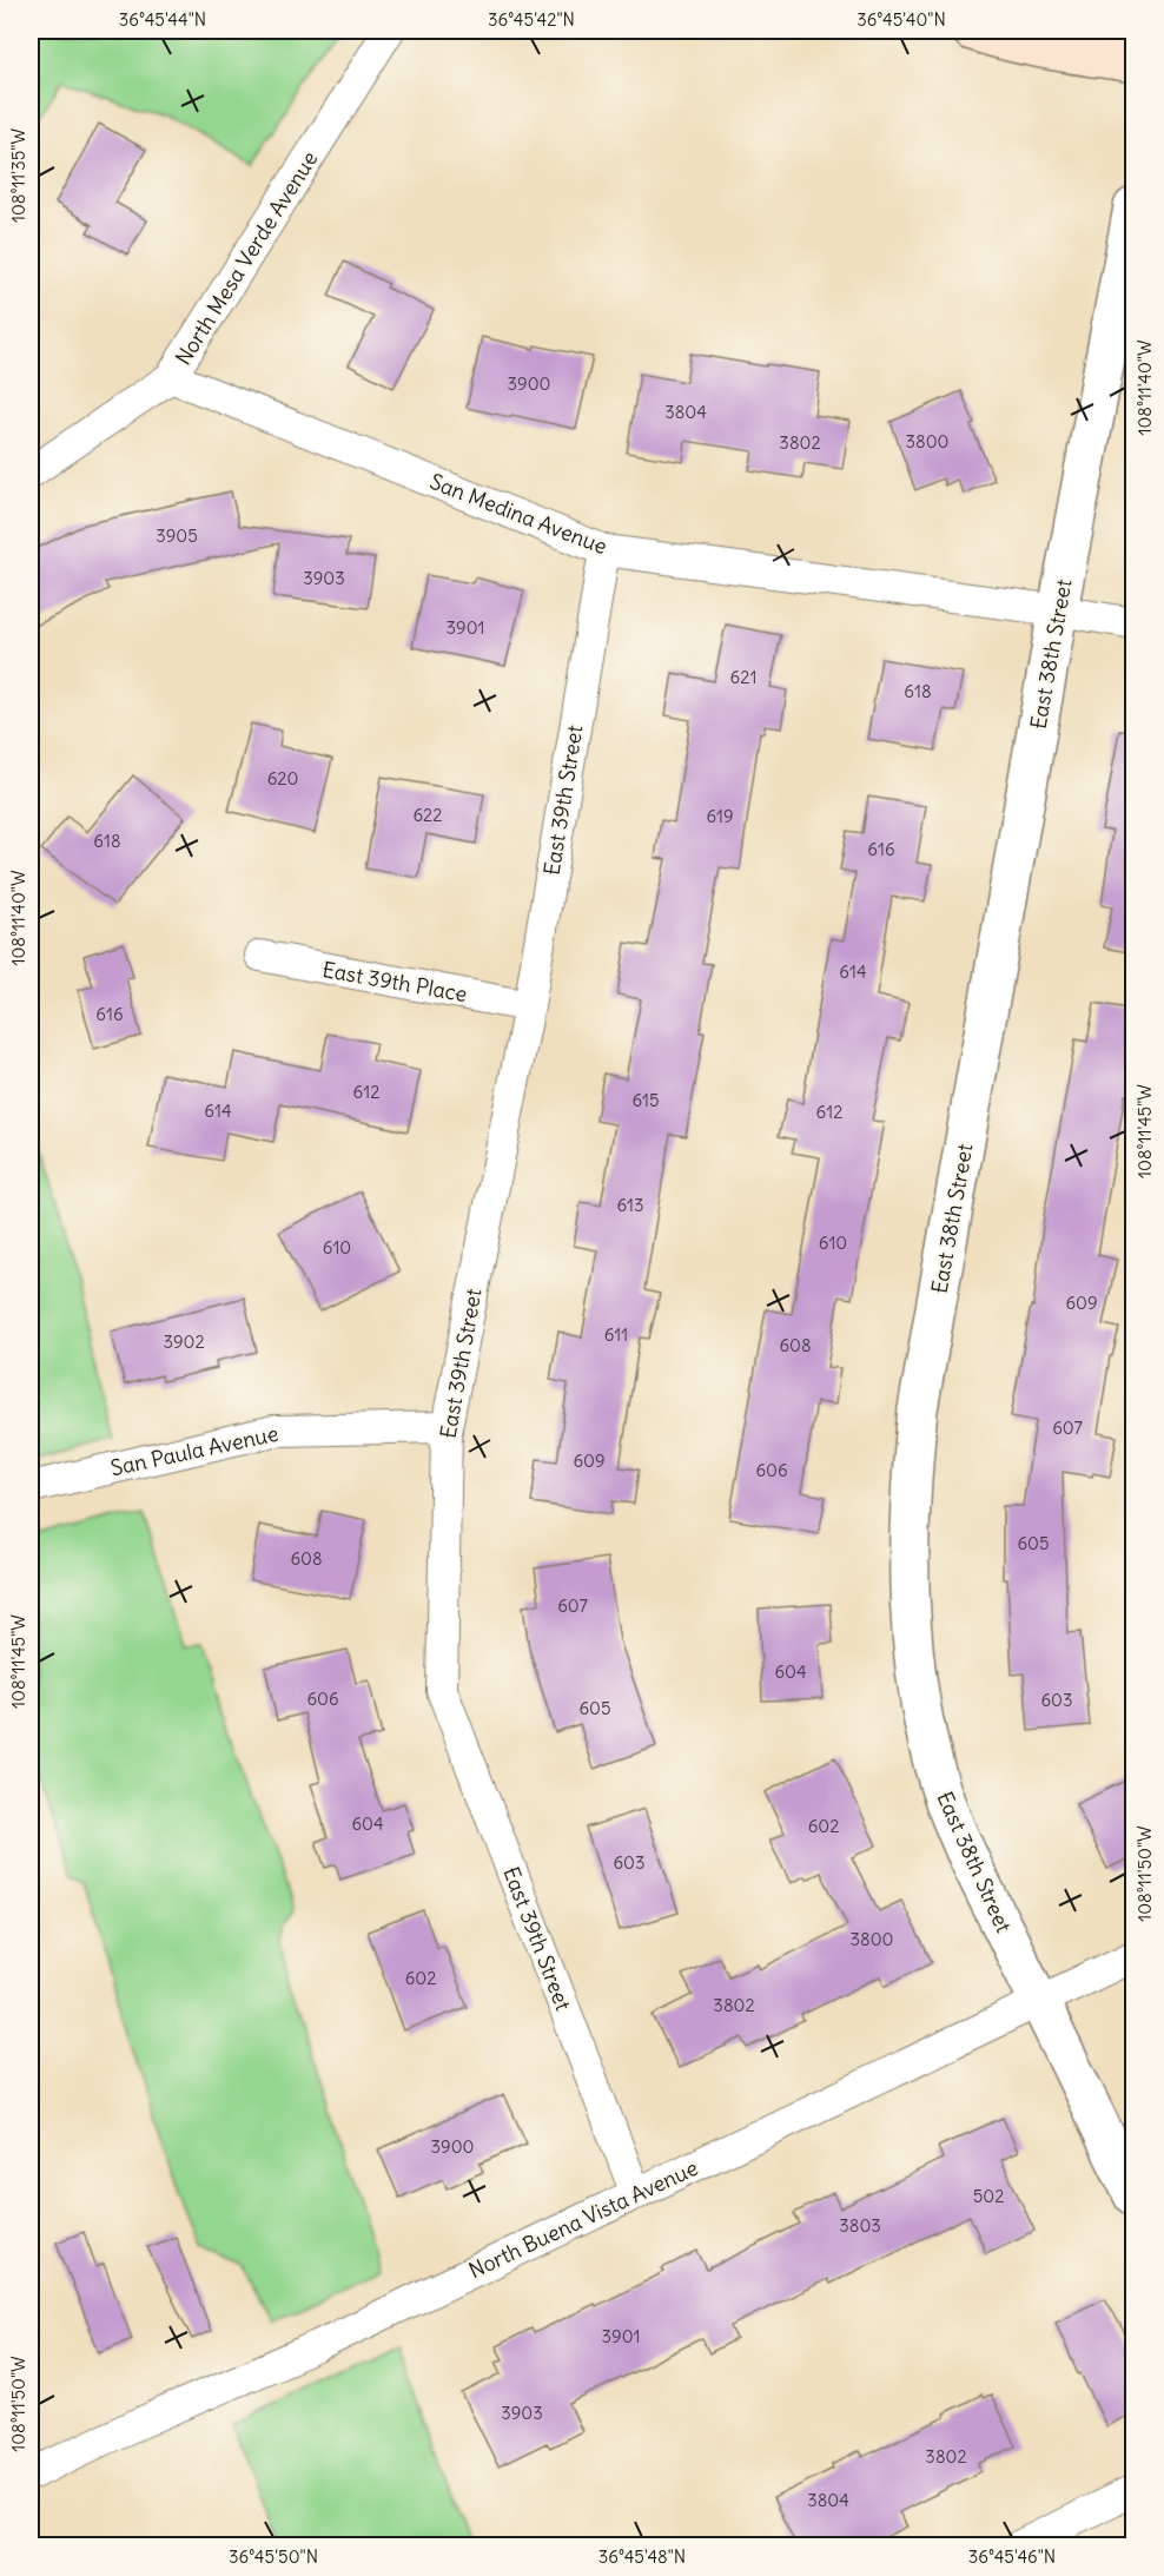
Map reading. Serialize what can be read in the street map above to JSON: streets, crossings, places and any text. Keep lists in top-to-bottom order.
{
  "streets": {
    "street": [
      "North Mesa Verde Avenue",
      "San Medina Avenue",
      "East 38th Street",
      "East 39th Street",
      "East 39th Place",
      "San Paula Avenue",
      "North Buena Vista Avenue"
    ]
  },
  "crossings": [
    ["North Mesa Verde Avenue", "San Medina Avenue"],
    ["San Medina Avenue", "East 38th Street"],
    ["San Medina Avenue", "East 39th Street"],
    ["East 38th Street", "North Buena Vista Avenue"],
    ["East 39th Street", "East 39th Place"],
    ["East 39th Street", "San Paula Avenue"],
    ["East 39th Street", "North Buena Vista Avenue"]
  ],
  "house_numbers": [
    "3900",
    "3804",
    "3800",
    "3802",
    "3905",
    "3903",
    "3901",
    "621",
    "618",
    "620",
    "622",
    "619",
    "618",
    "616",
    "614",
    "616",
    "612",
    "615",
    "614",
    "612",
    "613",
    "610",
    "610",
    "609",
    "611",
    "3902",
    "608",
    "607",
    "609",
    "606",
    "605",
    "608",
    "607",
    "604",
    "606",
    "603",
    "605",
    "604",
    "602",
    "603",
    "3800",
    "602",
    "3802",
    "3900",
    "502",
    "3803",
    "3901",
    "3903",
    "3802",
    "3804"
  ],
  "coordinates": [
    "36°45'44\"N",
    "36°45'42\"N",
    "36°45'40\"N",
    "108°11'35\"W",
    "108°11'40\"W",
    "108°11'45\"W",
    "108°11'50\"W",
    "36°45'50\"N",
    "36°45'48\"N",
    "36°45'46\"N"
  ]
}
